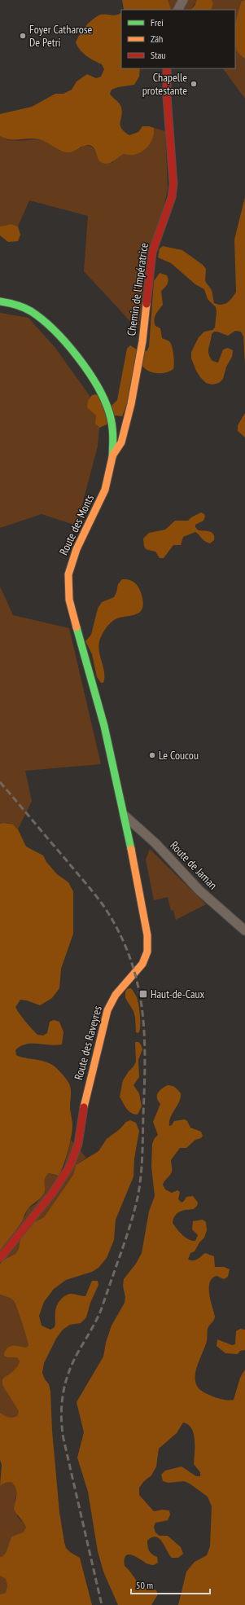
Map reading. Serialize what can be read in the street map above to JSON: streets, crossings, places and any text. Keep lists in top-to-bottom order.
{
  "streets": {
    "street": [
      "Chemin de l'Impératrice",
      "Route des Monts",
      "Route de Jaman",
      "Route des Raveyres"
    ]
  },
  "crossings": [
    ["Chemin de l'Impératrice", "Route des Monts"],
    ["Route des Monts", "Route des Raveyres"],
    ["Route de Jaman", "Route des Raveyres"]
  ],
  "places": {
    "other": ["Foyer Catharose De Petri", "Chapelle protestante", "Le Coucou"],
    "transit": ["Haut-de-Caux"]
  },
  "legend": ["Frei", "Zäh", "Stau"],
  "scale_bar": "50 m"
}
